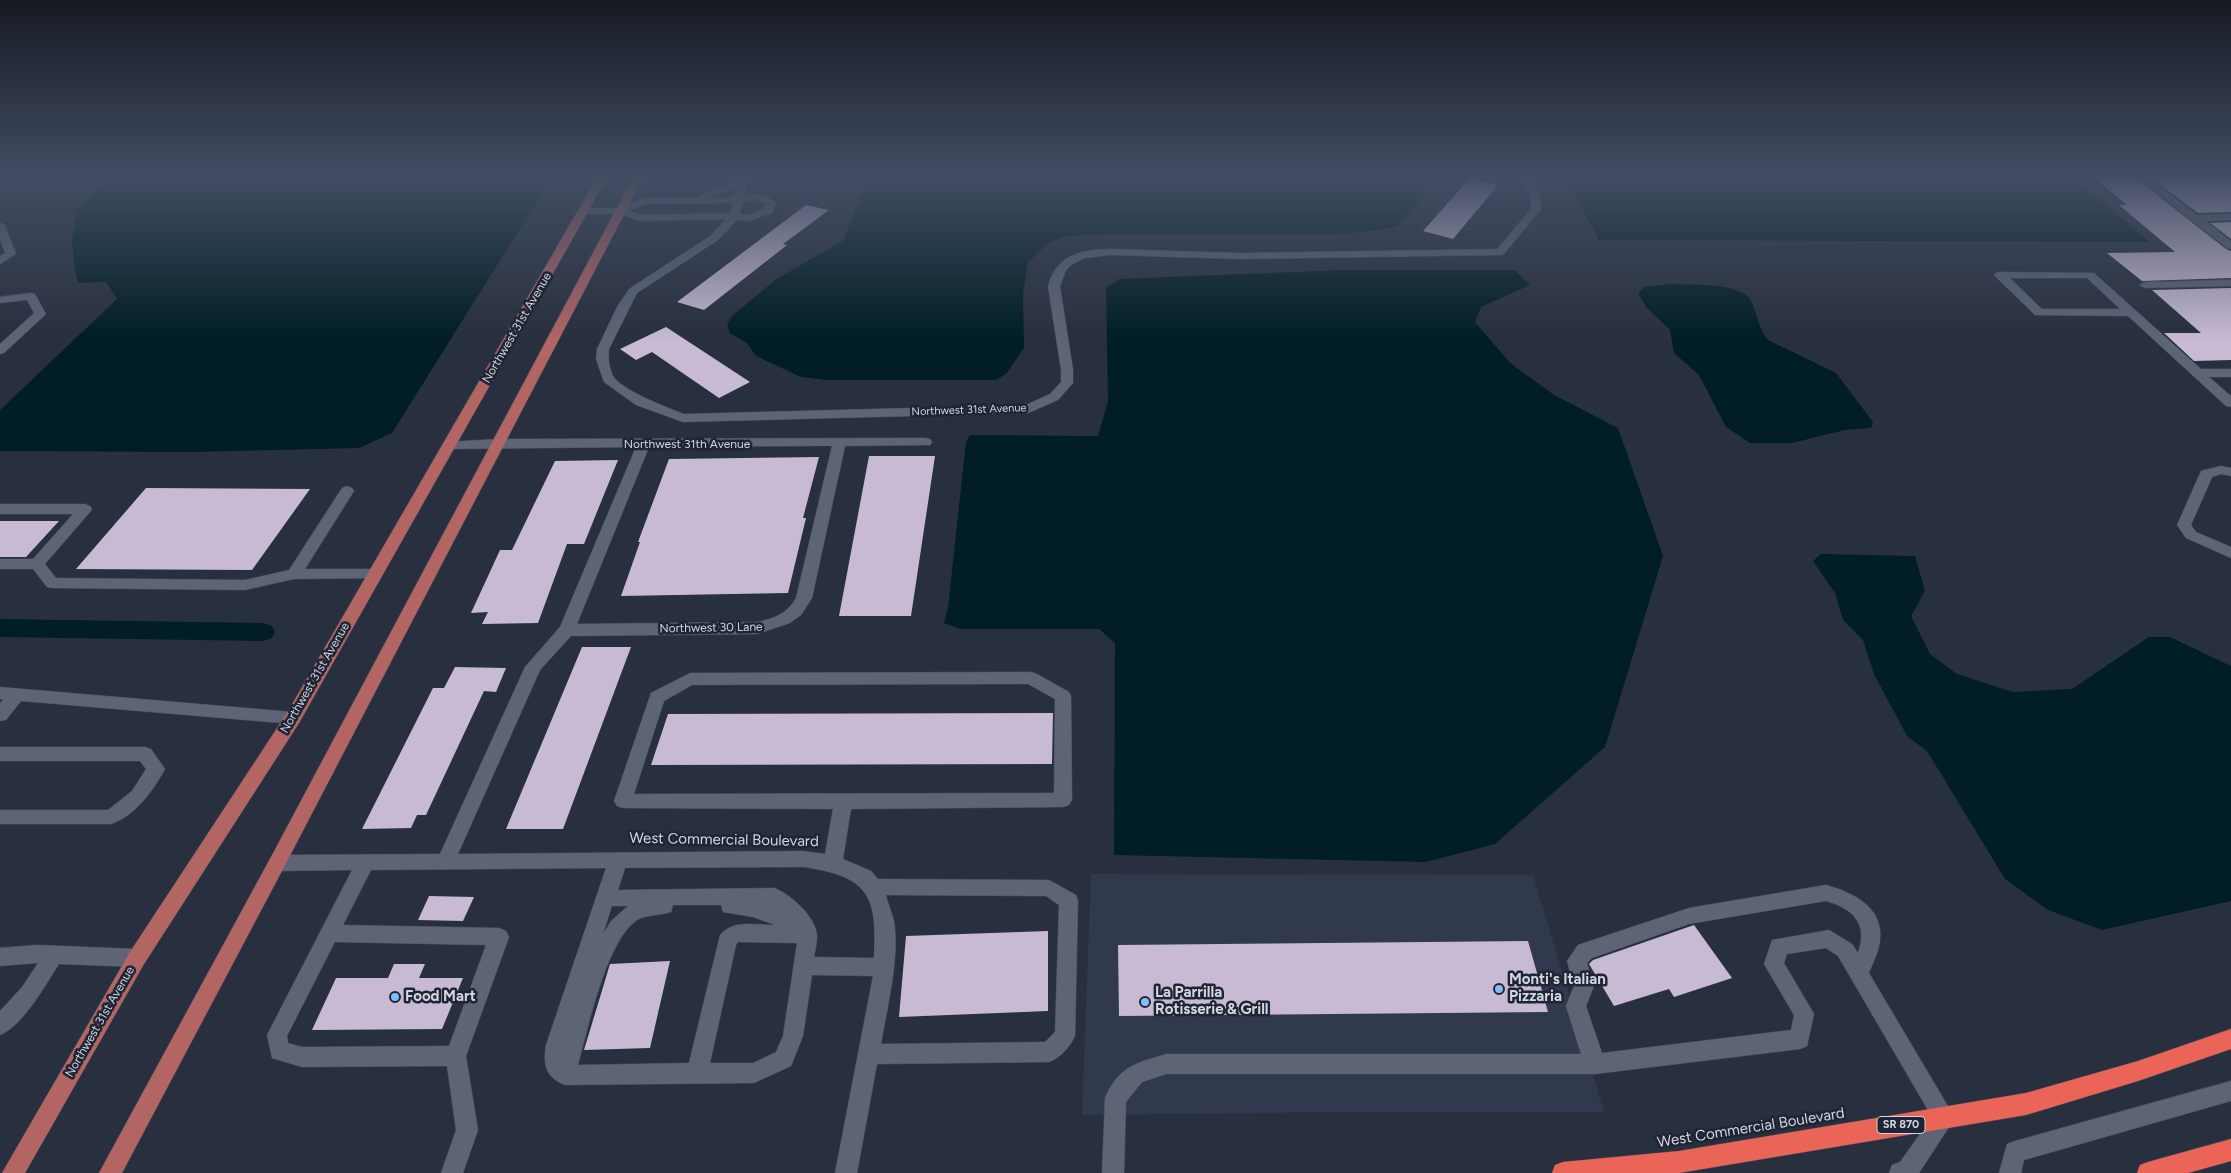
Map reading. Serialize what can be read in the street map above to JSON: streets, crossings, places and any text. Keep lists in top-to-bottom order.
{
  "streets": {
    "highway": ["West Commercial Boulevard", "SR 870"],
    "main road": ["Northwest 31st Avenue"],
    "street": ["Northwest 31th Avenue", "Northwest 30 Lane"]
  },
  "crossings": [
    ["Northwest 31st Avenue", "Northwest 31th Avenue"],
    ["Northwest 31th Avenue", "Northwest 30 Lane"]
  ],
  "places": ["Monti's Italian Pizzaria", "Food Mart", "La Parrilla Rotisserie & Grill"]
}
